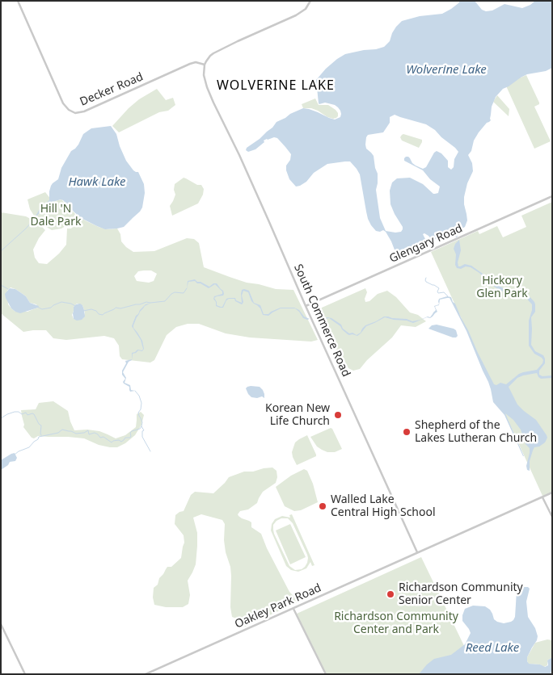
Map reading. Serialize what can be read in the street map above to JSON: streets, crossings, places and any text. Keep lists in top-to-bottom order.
{
  "streets": {
    "street": [
      "Decker Road",
      "Glengary Road",
      "South Commerce Road",
      "Oakley Park Road"
    ]
  },
  "crossings": [
    ["Decker Road", "South Commerce Road"],
    ["Glengary Road", "South Commerce Road"],
    ["South Commerce Road", "Oakley Park Road"]
  ],
  "districts": ["WOLVERINE LAKE"],
  "water": ["Wolverine Lake", "Hawk Lake", "Reed Lake"],
  "parks": ["Hill 'N Dale Park", "Hickory Glen Park", "Richardson Community Center and Park"],
  "places": [
    "Korean New Life Church",
    "Shepherd of the Lakes Lutheran Church",
    "Walled Lake Central High School",
    "Richardson Community Senior Center"
  ]
}
